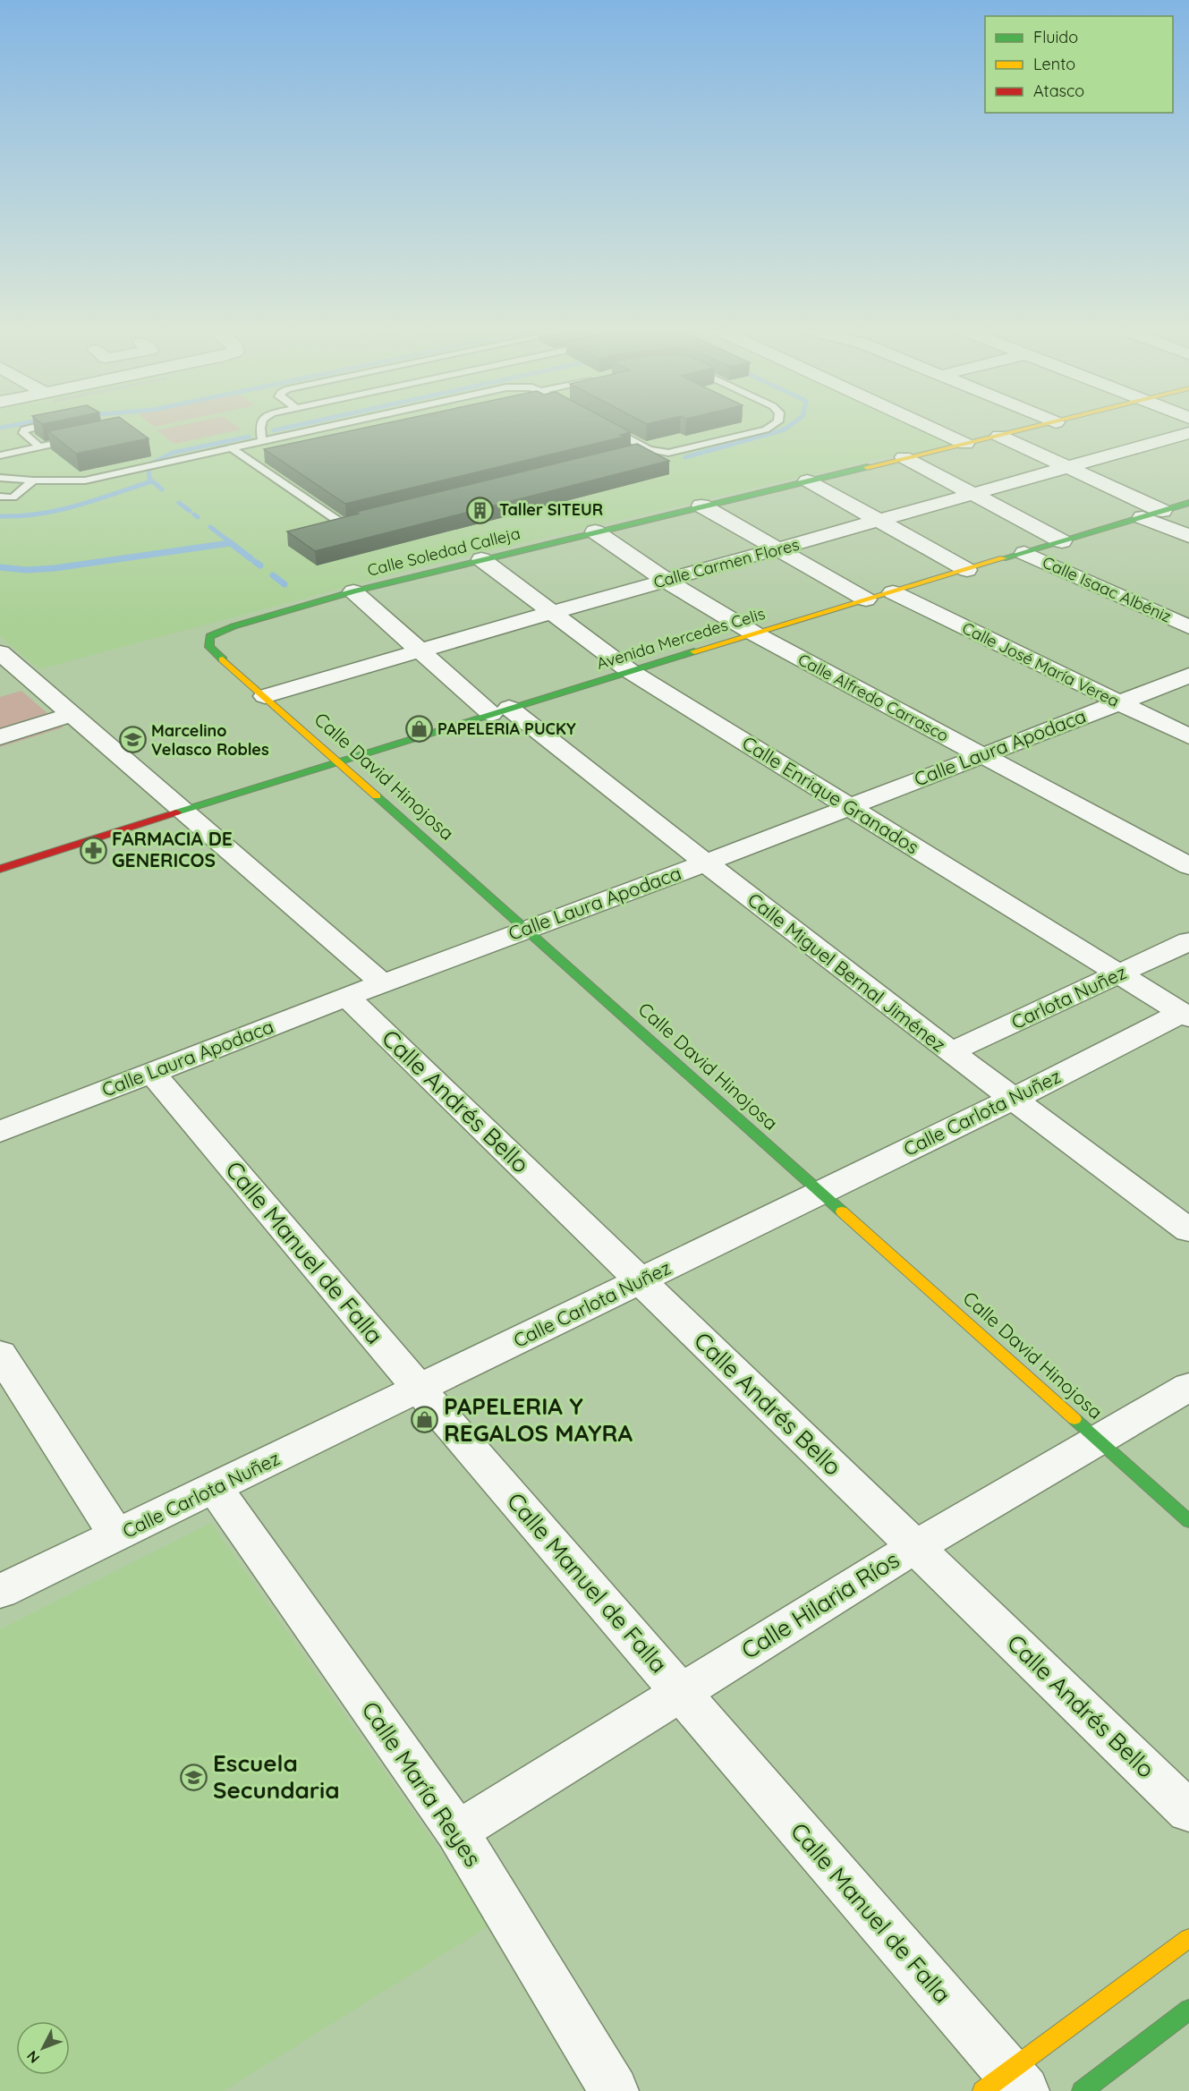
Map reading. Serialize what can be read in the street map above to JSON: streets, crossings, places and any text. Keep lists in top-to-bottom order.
{
  "streets": {
    "street": [
      "Calle Soledad Calleja",
      "Calle Carmen Flores",
      "Calle Isaac Albéniz",
      "Avenida Mercedes Celis",
      "Calle José María Verea",
      "Calle Alfredo Carrasco",
      "Calle Laura Apodaca",
      "Calle David Hinojosa",
      "Calle Enrique Granados",
      "Calle Miguel Bernal Jiménez",
      "Carlota Nuñez",
      "Calle Andrés Bello",
      "Calle Carlota Nuñez",
      "Calle Manuel de Falla",
      "Calle Hilaria Ríos",
      "Calle María Reyes"
    ]
  },
  "crossings": [
    ["Calle Soledad Calleja", "Calle Isaac Albéniz"],
    ["Calle Soledad Calleja", "Calle Alfredo Carrasco"],
    ["Calle Soledad Calleja", "Calle David Hinojosa"],
    ["Calle Soledad Calleja", "Calle Enrique Granados"],
    ["Calle Soledad Calleja", "Calle Miguel Bernal Jiménez"],
    ["Calle Carmen Flores", "Calle Isaac Albéniz"],
    ["Calle Carmen Flores", "Calle Alfredo Carrasco"],
    ["Calle Carmen Flores", "Calle David Hinojosa"],
    ["Calle Carmen Flores", "Calle Enrique Granados"],
    ["Calle Carmen Flores", "Calle Miguel Bernal Jiménez"],
    ["Calle Isaac Albéniz", "Avenida Mercedes Celis"],
    ["Avenida Mercedes Celis", "Calle José María Verea"],
    ["Avenida Mercedes Celis", "Calle Alfredo Carrasco"],
    ["Avenida Mercedes Celis", "Calle David Hinojosa"],
    ["Avenida Mercedes Celis", "Calle Enrique Granados"],
    ["Avenida Mercedes Celis", "Calle Miguel Bernal Jiménez"],
    ["Calle José María Verea", "Calle Laura Apodaca"],
    ["Calle Alfredo Carrasco", "Calle Laura Apodaca"],
    ["Calle Laura Apodaca", "Calle David Hinojosa"],
    ["Calle Laura Apodaca", "Calle Enrique Granados"],
    ["Calle Laura Apodaca", "Calle Miguel Bernal Jiménez"],
    ["Calle Laura Apodaca", "Calle Andrés Bello"],
    ["Calle Laura Apodaca", "Calle Manuel de Falla"],
    ["Calle David Hinojosa", "Calle Carlota Nuñez"],
    ["Calle David Hinojosa", "Calle Hilaria Ríos"],
    ["Calle Enrique Granados", "Carlota Nuñez"],
    ["Calle Enrique Granados", "Calle Carlota Nuñez"],
    ["Calle Miguel Bernal Jiménez", "Carlota Nuñez"],
    ["Calle Miguel Bernal Jiménez", "Calle Carlota Nuñez"],
    ["Calle Andrés Bello", "Calle Carlota Nuñez"],
    ["Calle Andrés Bello", "Calle Hilaria Ríos"],
    ["Calle Carlota Nuñez", "Calle Manuel de Falla"],
    ["Calle Carlota Nuñez", "Calle María Reyes"],
    ["Calle Manuel de Falla", "Calle Hilaria Ríos"],
    ["Calle Hilaria Ríos", "Calle María Reyes"]
  ],
  "places": {
    "building": ["Taller SITEUR"],
    "shop": ["PAPELERIA PUCKY", "PAPELERIA Y REGALOS MAYRA"],
    "school or university": ["Marcelino Velasco Robles", "Escuela Secundaria"],
    "pharmacy": ["FARMACIA DE GENERICOS"]
  },
  "legend": ["Fluido", "Lento", "Atasco"],
  "north": "bottom left"
}
